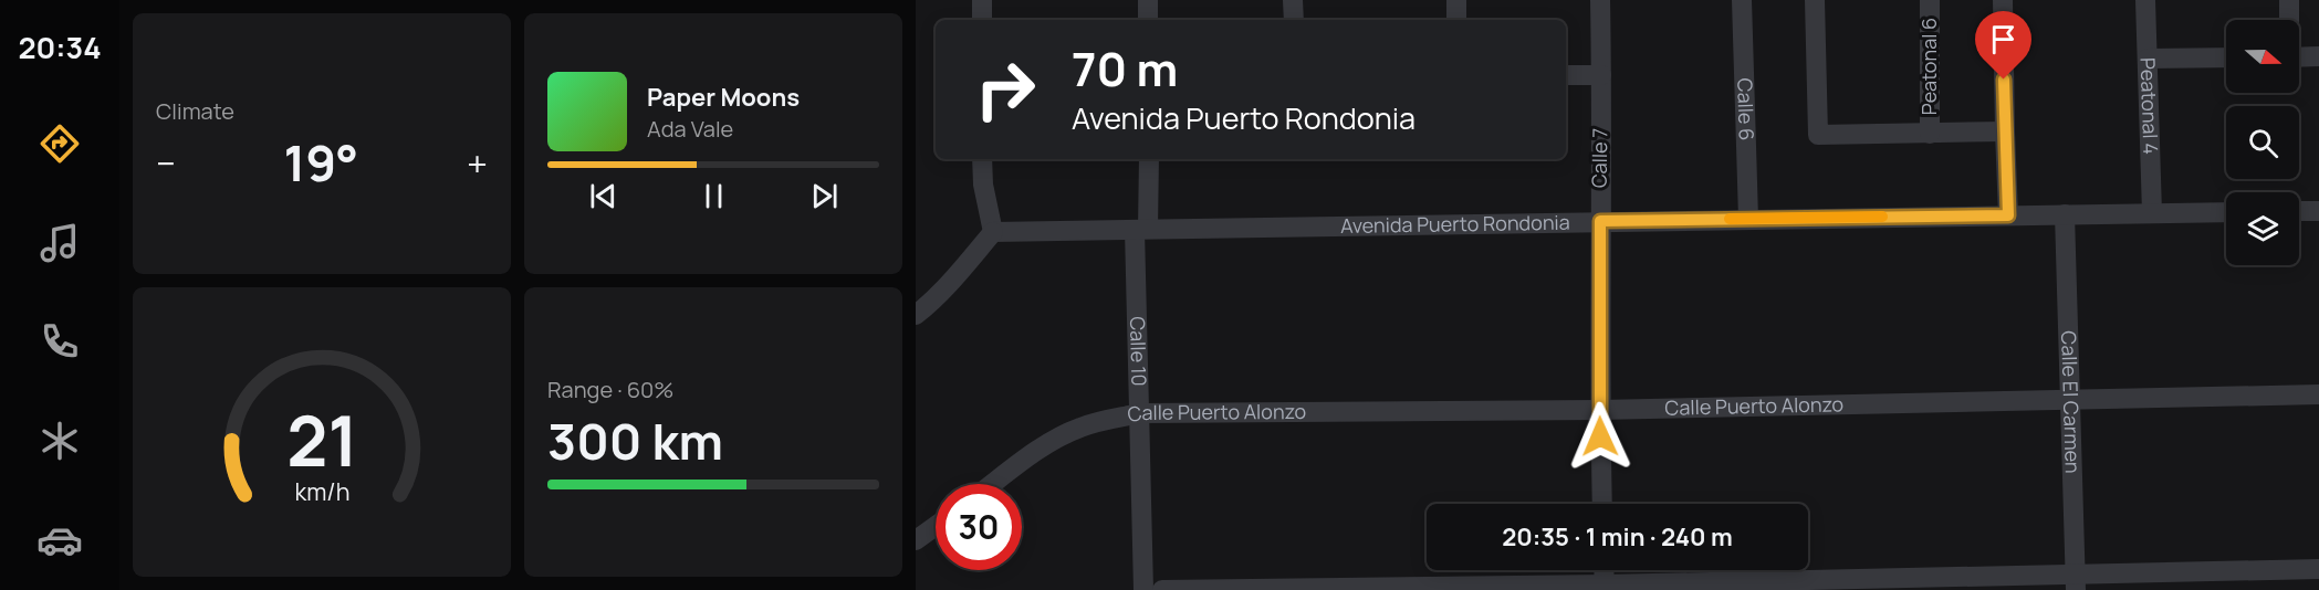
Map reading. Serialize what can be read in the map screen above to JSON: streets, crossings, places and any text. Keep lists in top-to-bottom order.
{
  "streets": {
    "street": [
      "Peatonal 6",
      "Peatonal 4",
      "Calle 6",
      "Calle 7",
      "Avenida Puerto Rondonia",
      "Calle 10",
      "Calle El Carmen",
      "Calle Puerto Alonzo"
    ]
  },
  "crossings": [
    ["Peatonal 4", "Avenida Puerto Rondonia"],
    ["Calle 6", "Avenida Puerto Rondonia"],
    ["Calle 7", "Avenida Puerto Rondonia"],
    ["Calle 7", "Calle Puerto Alonzo"],
    ["Avenida Puerto Rondonia", "Calle 10"],
    ["Avenida Puerto Rondonia", "Calle El Carmen"],
    ["Calle 10", "Calle Puerto Alonzo"],
    ["Calle El Carmen", "Calle Puerto Alonzo"]
  ],
  "north": "right",
  "page": {
    "tabs": "20:34",
    "tile": [
      "Climate",
      ["Range · 60%", "300 km"]
    ],
    "turn": ["70 m", "Avenida Puerto Rondonia"],
    "song": ["Paper Moons", "Ada Vale"],
    "heat": ["−", "19°", "+"],
    "limit": "30",
    "trip": "20:35 · 1 min · 240 m",
    "gauge": ["21", "km/h"]
  }
}
